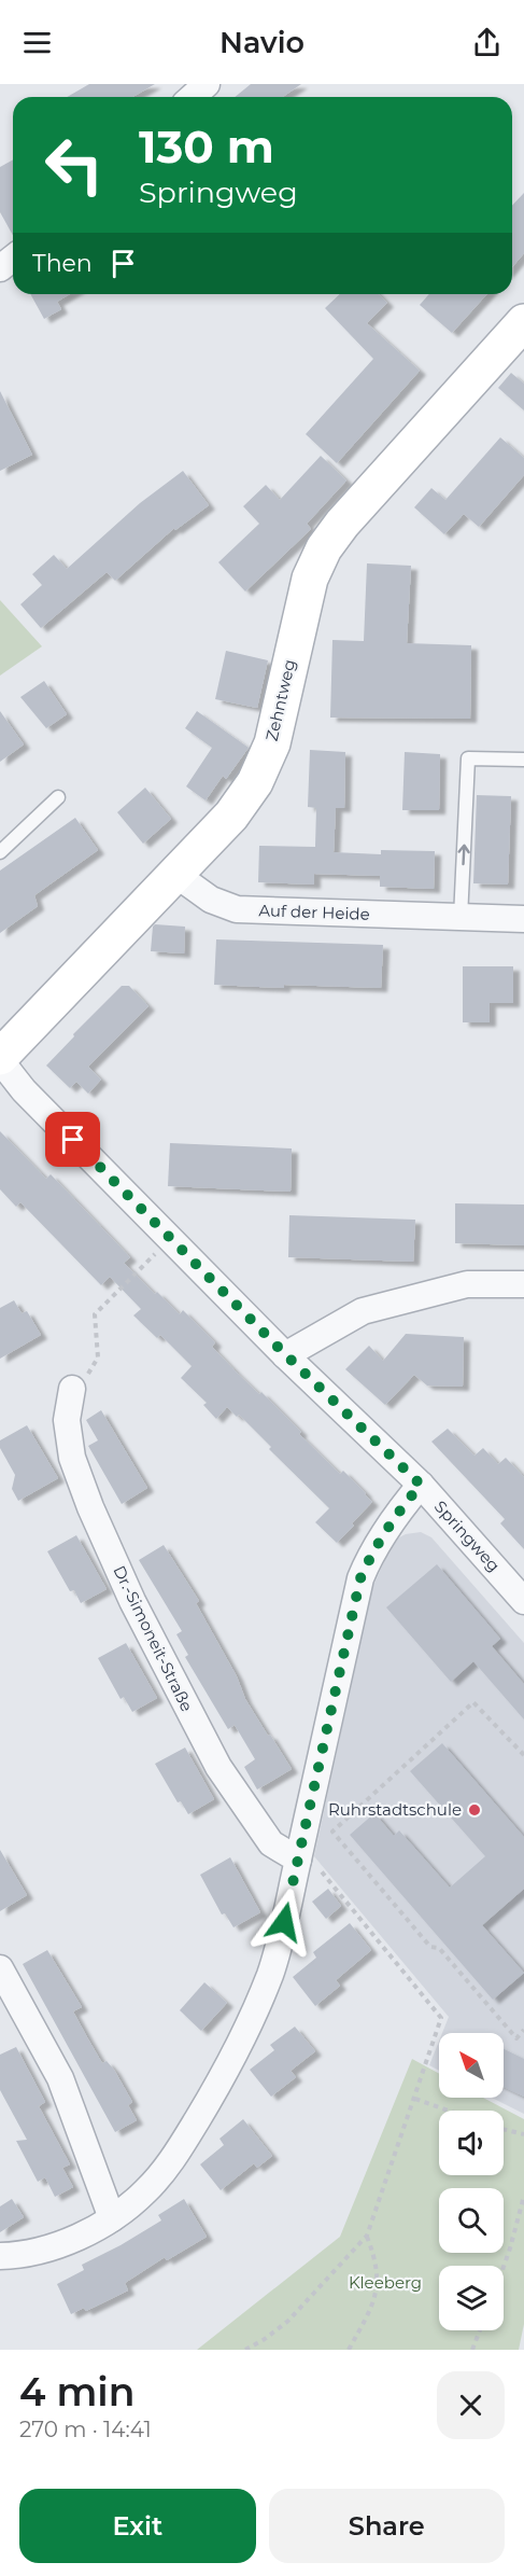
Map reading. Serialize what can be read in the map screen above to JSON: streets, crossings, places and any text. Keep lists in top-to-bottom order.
{
  "streets": {
    "street": [
      "Zehntweg",
      "Auf der Heide",
      "Springweg",
      "Dr.-Simoneit-Straße"
    ]
  },
  "crossings": [
    ["Zehntweg", "Auf der Heide"],
    ["Zehntweg", "Springweg"]
  ],
  "parks": ["Kleeberg"],
  "places": ["Ruhrstadtschule"],
  "north": "top left",
  "page": {
    "header": "Navio",
    "turn": ["130 m", "Springweg"],
    "then": "Then",
    "heading": ["4 min", "270 m · 14:41"],
    "buttons": ["Exit", "Share"]
  }
}
